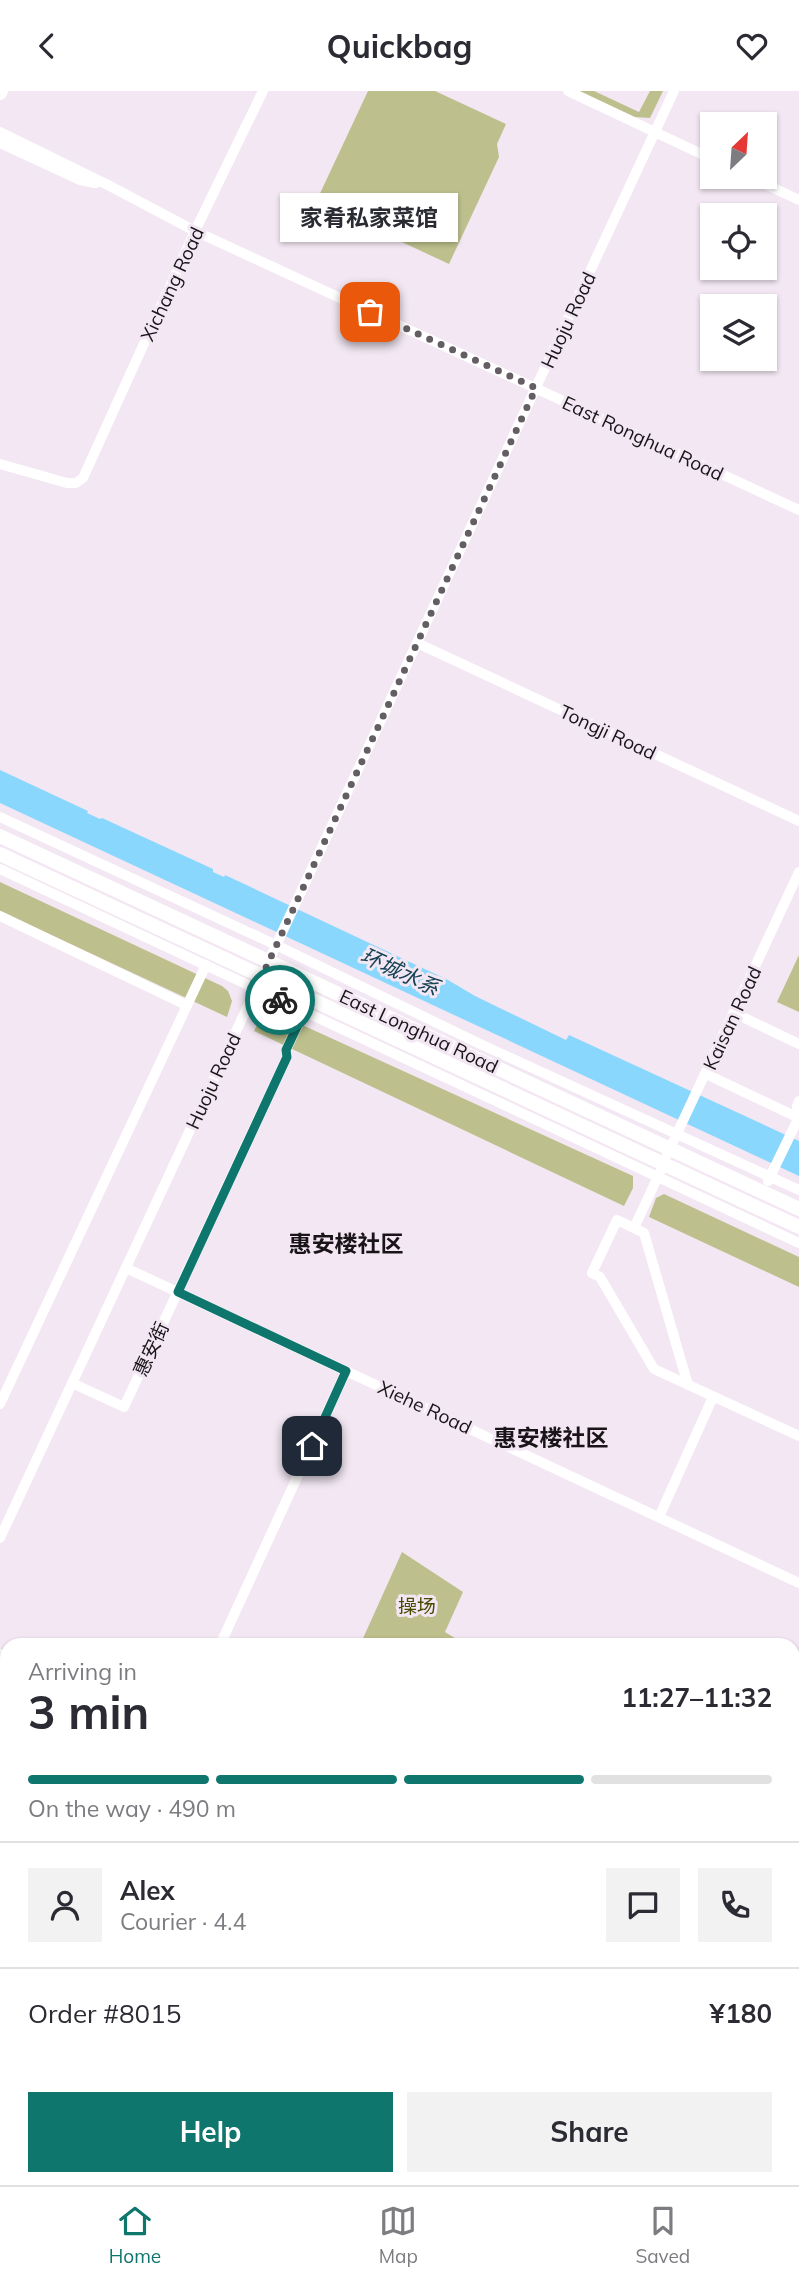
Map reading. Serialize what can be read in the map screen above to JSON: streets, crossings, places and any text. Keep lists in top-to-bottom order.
{
  "streets": {
    "main road": ["East Longhua Road"],
    "street": [
      "Xichang Road",
      "Huoju Road",
      "East Ronghua Road",
      "Tongji Road",
      "Kaisan Road",
      "惠安街",
      "Xiehe Road"
    ]
  },
  "crossings": [
    ["Xichang Road", "East Ronghua Road"],
    ["Huoju Road", "East Ronghua Road"],
    ["Huoju Road", "Tongji Road"],
    ["Huoju Road", "East Longhua Road"],
    ["Huoju Road", "惠安街"],
    ["Huoju Road", "Xiehe Road"],
    ["Kaisan Road", "East Longhua Road"],
    ["惠安街", "Xiehe Road"]
  ],
  "districts": ["惠安楼社区", "惠安楼社区"],
  "water": ["环城水系"],
  "parks": ["操场"],
  "places": ["家肴私家菜馆"],
  "north": "top right",
  "page": {
    "header": "Quickbag",
    "bubble": "家肴私家菜馆",
    "heading": ["3 min", "Arriving in", "11:27–11:32"],
    "panel": [
      "Alex",
      "Courier · 4.4",
      "Order #8015",
      "¥180"
    ],
    "bar": "On the way · 490 m",
    "buttons": ["Help", "Share"],
    "tabs": ["Home", "Map", "Saved"]
  }
}
